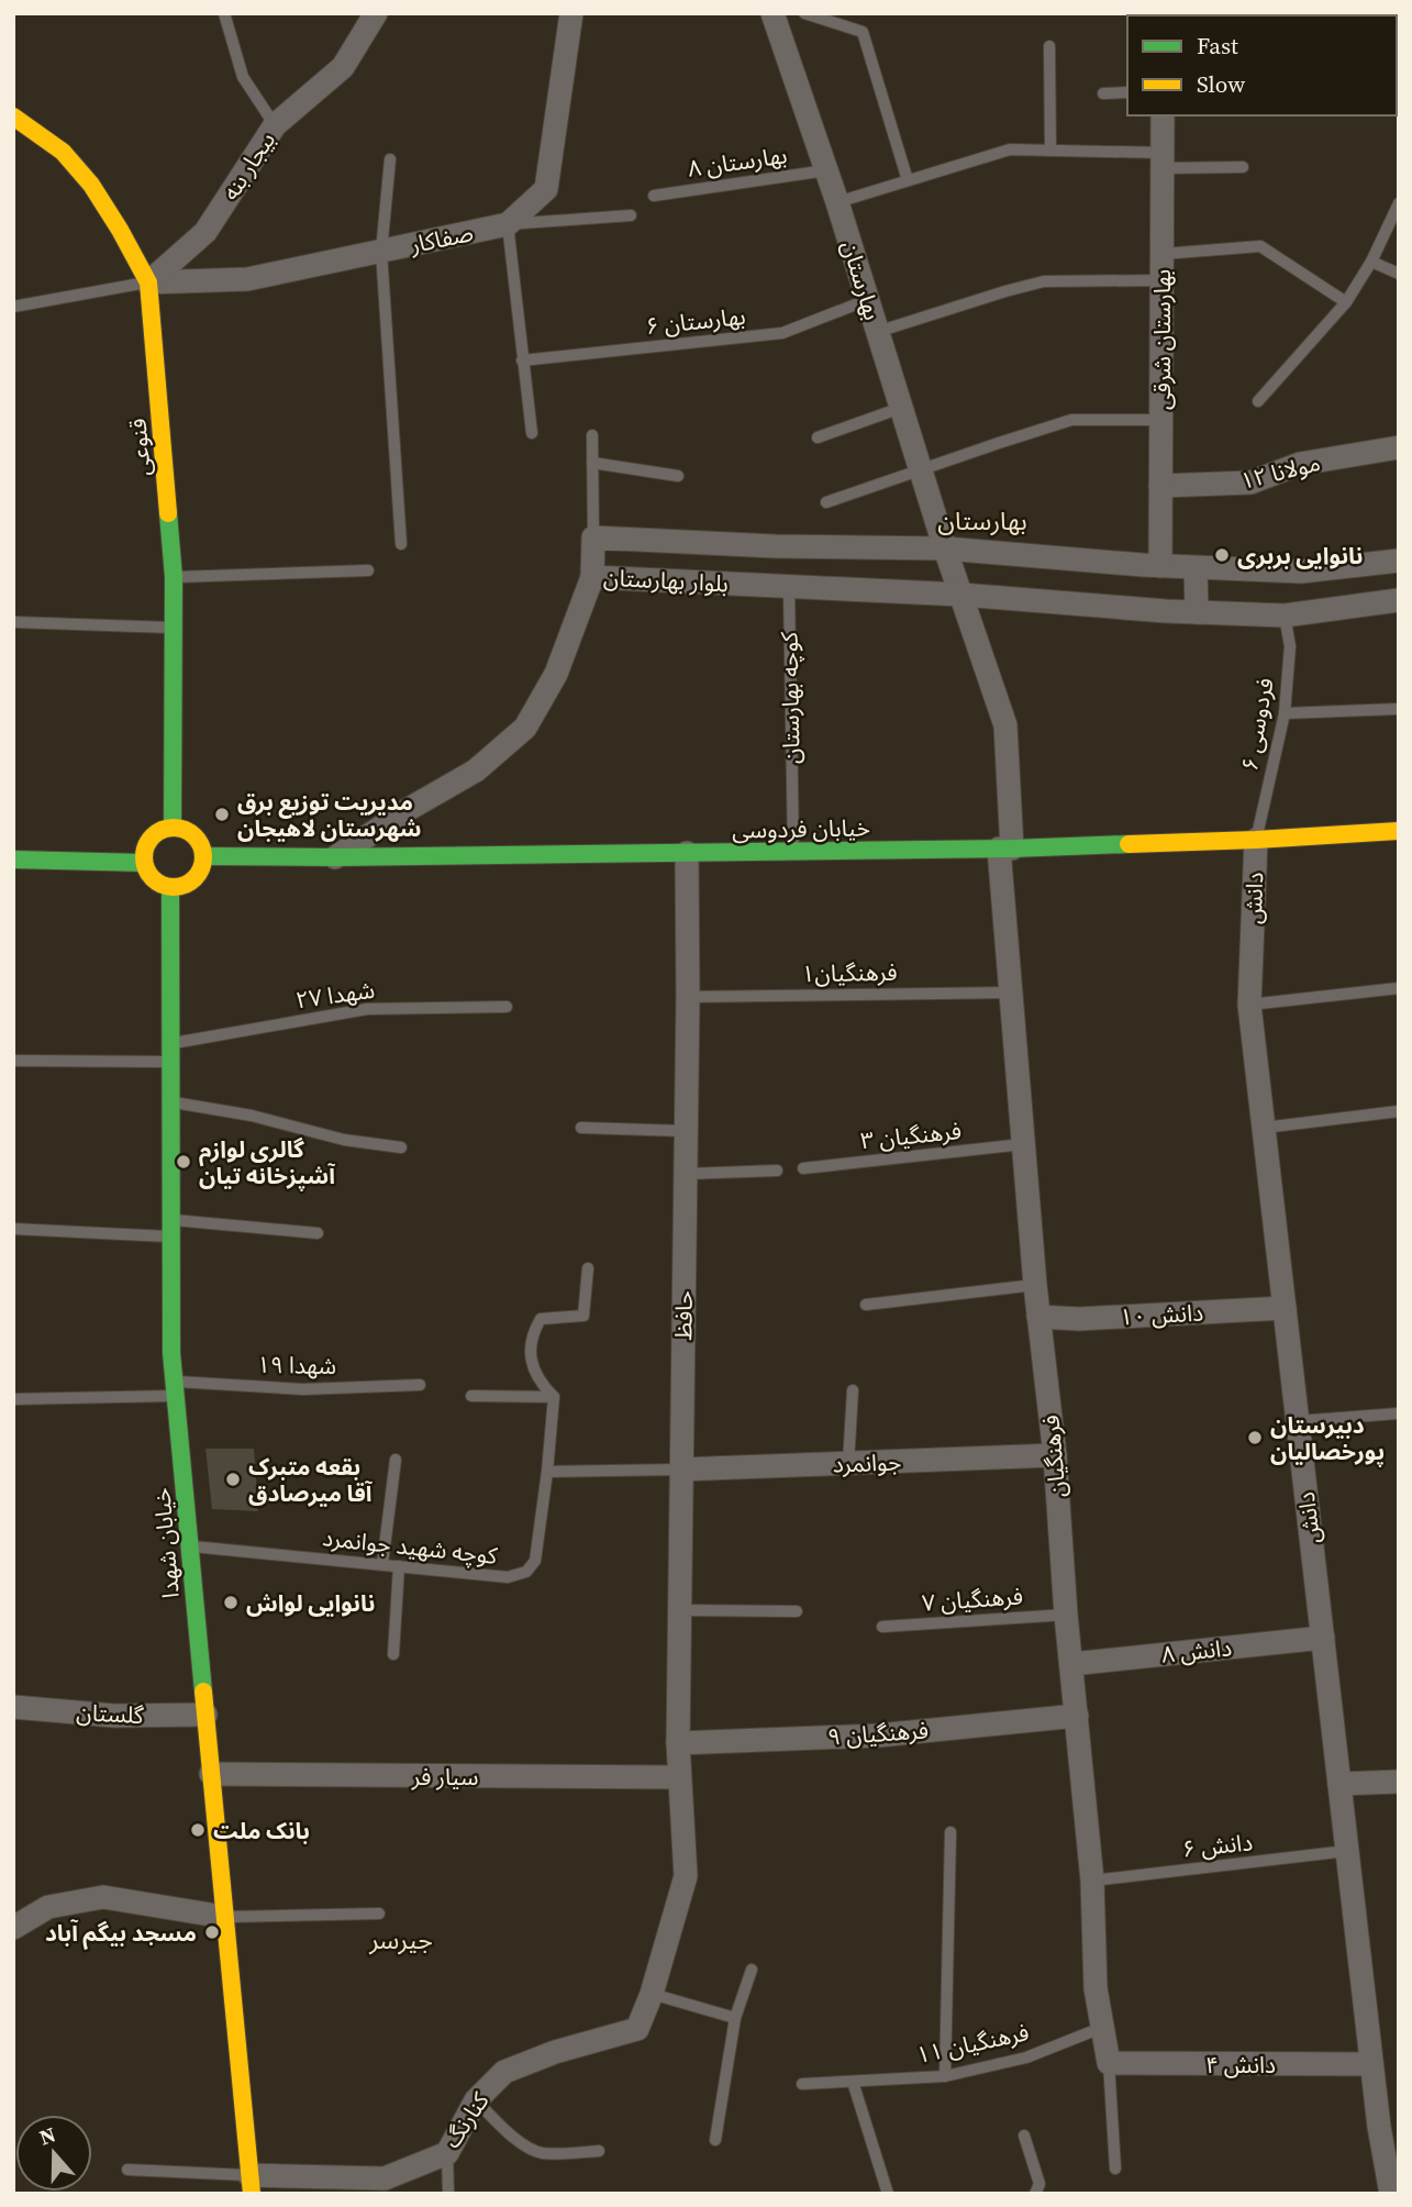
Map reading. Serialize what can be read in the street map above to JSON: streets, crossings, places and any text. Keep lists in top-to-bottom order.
{
  "streets": {
    "main road": ["قنوعی", "خیابان فردوسی", "خیابان شهدا"],
    "street": [
      "بیجار بنه",
      "صفاکار",
      "بهارستان",
      "بهارستان شرقی",
      "مولانا ۱۲",
      "بلوار بهارستان",
      "کوچه بهارستان",
      "دانش",
      "دانش ۱۰",
      "حافظ",
      "فرهنگیان",
      "جوانمرد",
      "دانش ۸",
      "گلستان",
      "فرهنگیان ۹",
      "سیار فر",
      "دانش ۴",
      "کنارنگ"
    ],
    "lane": [
      "بهارستان ۸",
      "بهارستان ۶",
      "فردوسی ۶",
      "فرهنگیان۱",
      "۲۷ شهدا",
      "فرهنگیان ۳",
      "شهدا ۱۹",
      "کوچه شهید جوانمرد",
      "فرهنگیان ۷",
      "دانش ۶",
      "فرهنگیان ۱۱"
    ]
  },
  "crossings": [
    ["بهارستان ۸", "بهارستان"],
    ["بیجار بنه", "صفاکار"],
    ["بیجار بنه", "قنوعی"],
    ["صفاکار", "قنوعی"],
    ["بهارستان", "بهارستان ۶"],
    ["بهارستان", "بلوار بهارستان"],
    ["بهارستان", "فرهنگیان"],
    ["بهارستان شرقی", "مولانا ۱۲"],
    ["بهارستان شرقی", "بلوار بهارستان"],
    ["قنوعی", "خیابان فردوسی"],
    ["قنوعی", "خیابان شهدا"],
    ["بلوار بهارستان", "کوچه بهارستان"],
    ["بلوار بهارستان", "فردوسی ۶"],
    ["بلوار بهارستان", "فرهنگیان"],
    ["کوچه بهارستان", "خیابان فردوسی"],
    ["فردوسی ۶", "خیابان فردوسی"],
    ["فردوسی ۶", "دانش"],
    ["خیابان فردوسی", "دانش"],
    ["خیابان فردوسی", "حافظ"],
    ["خیابان فردوسی", "فرهنگیان"],
    ["خیابان فردوسی", "خیابان شهدا"],
    ["دانش", "دانش ۱۰"],
    ["دانش", "دانش ۸"],
    ["دانش", "دانش ۶"],
    ["دانش", "دانش ۴"],
    ["فرهنگیان۱", "حافظ"],
    ["فرهنگیان۱", "فرهنگیان"],
    ["۲۷ شهدا", "خیابان شهدا"],
    ["فرهنگیان ۳", "فرهنگیان"],
    ["دانش ۱۰", "فرهنگیان"],
    ["حافظ", "جوانمرد"],
    ["حافظ", "فرهنگیان ۹"],
    ["حافظ", "سیار فر"],
    ["حافظ", "کنارنگ"],
    ["شهدا ۱۹", "خیابان شهدا"],
    ["فرهنگیان", "جوانمرد"],
    ["فرهنگیان", "فرهنگیان ۷"],
    ["فرهنگیان", "دانش ۸"],
    ["فرهنگیان", "فرهنگیان ۹"],
    ["فرهنگیان", "دانش ۶"],
    ["فرهنگیان", "فرهنگیان ۱۱"],
    ["فرهنگیان", "دانش ۴"],
    ["خیابان شهدا", "کوچه شهید جوانمرد"],
    ["خیابان شهدا", "گلستان"],
    ["خیابان شهدا", "سیار فر"],
    ["خیابان شهدا", "کنارنگ"]
  ],
  "districts": ["بهارستان", "جیرسر"],
  "places": [
    "نانوایی بربری",
    "مدیریت توزیع برق شهرستان لاهیجان",
    "گالری لوازم آشپزخانه تیان",
    "دبیرستان پورخصالیان",
    "بقعه متبرک آقا میرصادق",
    "نانوایی لواش",
    "بانک ملت",
    "مسجد بیگم آباد"
  ],
  "legend": ["Fast", "Slow"],
  "north": "top"
}
